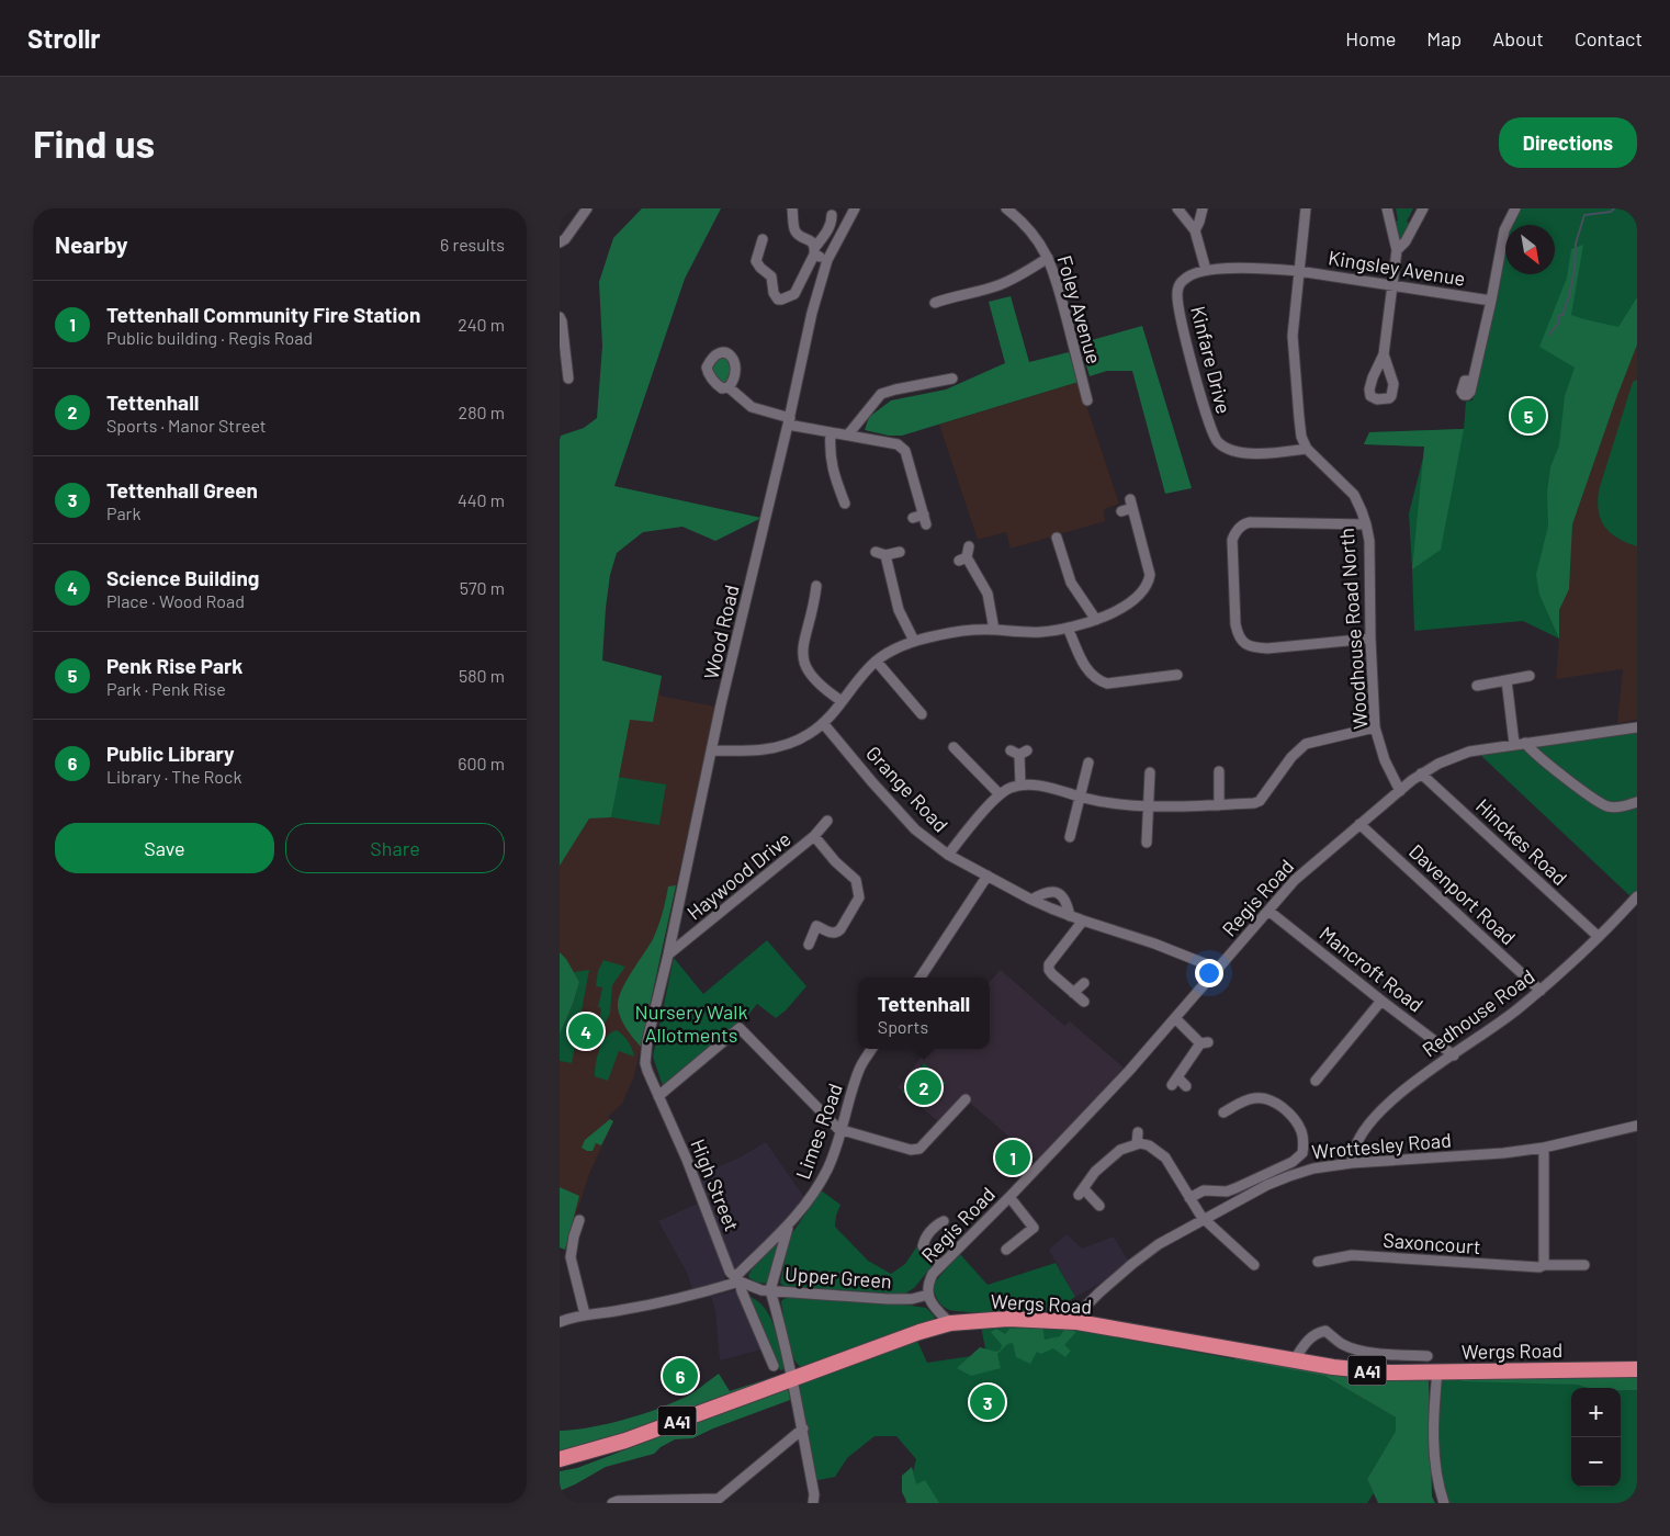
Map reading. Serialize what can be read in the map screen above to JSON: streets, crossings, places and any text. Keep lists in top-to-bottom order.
{
  "streets": {
    "highway": ["Wergs Road", "A41"],
    "street": [
      "Kingsley Avenue",
      "Foley Avenue",
      "Kinfare Drive",
      "Woodhouse Road North",
      "Wood Road",
      "Grange Road",
      "Hinckes Road",
      "Haywood Drive",
      "Davenport Road",
      "Regis Road",
      "Mancroft Road",
      "Redhouse Road",
      "Limes Road",
      "Wrottesley Road",
      "High Street",
      "Saxoncourt",
      "Upper Green"
    ]
  },
  "crossings": [
    ["Kingsley Avenue", "Kinfare Drive"],
    ["Kinfare Drive", "Woodhouse Road North"],
    ["Woodhouse Road North", "Regis Road"],
    ["Wood Road", "Haywood Drive"],
    ["Wood Road", "High Street"],
    ["Grange Road", "Regis Road"],
    ["Hinckes Road", "Regis Road"],
    ["Hinckes Road", "Redhouse Road"],
    ["Davenport Road", "Regis Road"],
    ["Davenport Road", "Redhouse Road"],
    ["Regis Road", "Mancroft Road"],
    ["Regis Road", "Upper Green"],
    ["Regis Road", "Wergs Road"],
    ["Mancroft Road", "Redhouse Road"],
    ["Redhouse Road", "Wrottesley Road"],
    ["Limes Road", "High Street"],
    ["Limes Road", "Upper Green"],
    ["Wrottesley Road", "Wergs Road"],
    ["Upper Green", "Wergs Road"],
    ["Upper Green", "A41"],
    ["Wergs Road", "A41"]
  ],
  "parks": ["Nursery Walk Allotments"],
  "north": "bottom right",
  "page": {
    "header": "Strollr",
    "nav": [
      "Home",
      "Map",
      "About",
      "Contact"
    ],
    "buttons": [
      "Directions",
      ["Save", "Share"]
    ],
    "title": "Find us",
    "heading": ["Nearby", "6 results"],
    "list": [
      {
        "mark": "1",
        "name": "Tettenhall Community Fire Station",
        "note": "Public building · Regis Road",
        "value": "240 m"
      },
      {
        "mark": "2",
        "name": "Tettenhall",
        "note": "Sports · Manor Street",
        "value": "280 m"
      },
      {
        "mark": "3",
        "name": "Tettenhall Green",
        "note": "Park",
        "value": "440 m"
      },
      {
        "mark": "4",
        "name": "Science Building",
        "note": "Place · Wood Road",
        "value": "570 m"
      },
      {
        "mark": "5",
        "name": "Penk Rise Park",
        "note": "Park · Penk Rise",
        "value": "580 m"
      },
      {
        "mark": "6",
        "name": "Public Library",
        "note": "Library · The Rock",
        "value": "600 m"
      }
    ],
    "pins": [
      "5",
      "4",
      "2",
      "1",
      "6",
      "3"
    ],
    "popup": ["Tettenhall", "Sports"],
    "map_buttons": ["+", "−"]
  }
}
